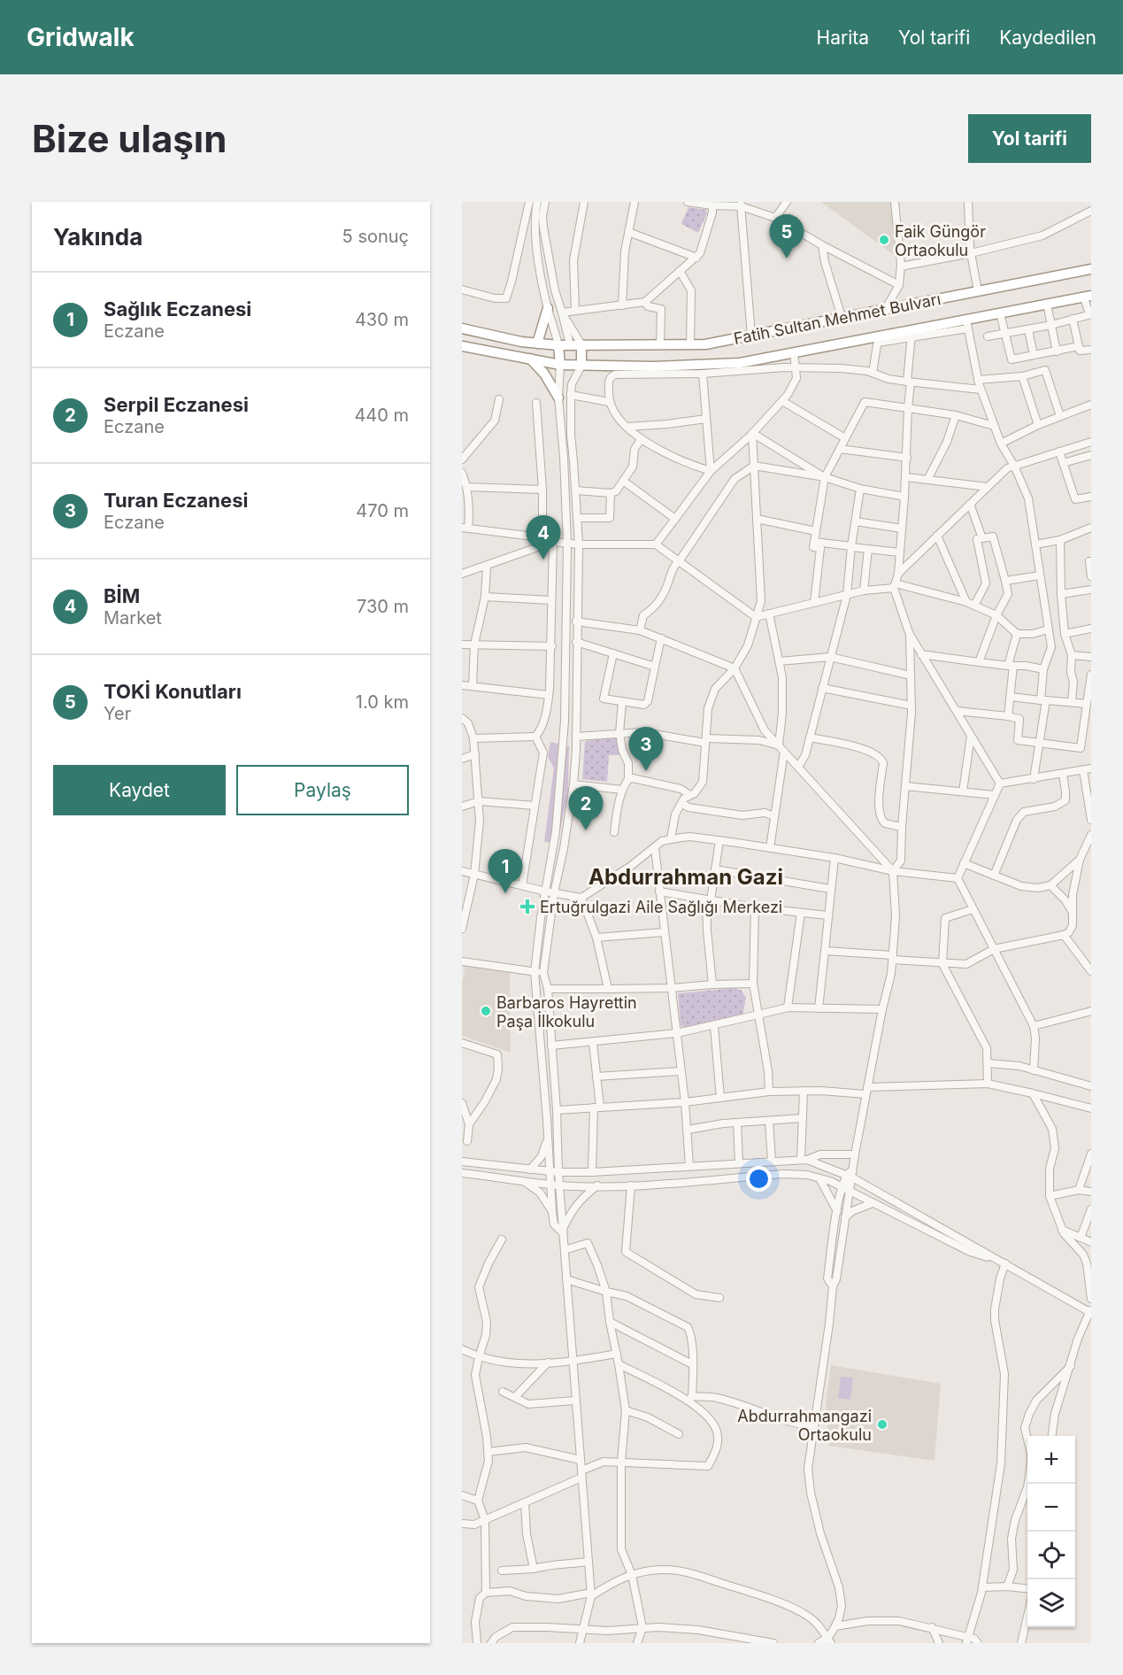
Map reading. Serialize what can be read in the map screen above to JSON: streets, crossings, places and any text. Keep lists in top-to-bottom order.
{
  "streets": {
    "highway": ["Fatih Sultan Mehmet Bulvarı"]
  },
  "districts": ["Abdurrahman Gazi"],
  "places": {
    "other": ["Faik Güngör Ortaokulu", "Barbaros Hayrettin Paşa İlkokulu", "Abdurrahmangazi Ortaokulu"],
    "health": ["Ertuğrulgazi Aile Sağlığı Merkezi"]
  },
  "page": {
    "header": "Gridwalk",
    "nav": ["Harita", "Yol tarifi", "Kaydedilen"],
    "buttons": [
      "Yol tarifi",
      ["Kaydet", "Paylaş"]
    ],
    "title": "Bize ulaşın",
    "heading": ["Yakında", "5 sonuç"],
    "pins": [
      "5",
      "4",
      "3",
      "2",
      "1"
    ],
    "list": [
      {
        "mark": "1",
        "name": "Sağlık Eczanesi",
        "note": "Eczane",
        "value": "430 m"
      },
      {
        "mark": "2",
        "name": "Serpil Eczanesi",
        "note": "Eczane",
        "value": "440 m"
      },
      {
        "mark": "3",
        "name": "Turan Eczanesi",
        "note": "Eczane",
        "value": "470 m"
      },
      {
        "mark": "4",
        "name": "BİM",
        "note": "Market",
        "value": "730 m"
      },
      {
        "mark": "5",
        "name": "TOKİ Konutları",
        "note": "Yer",
        "value": "1.0 km"
      }
    ],
    "map_buttons": ["+", "−"]
  }
}
